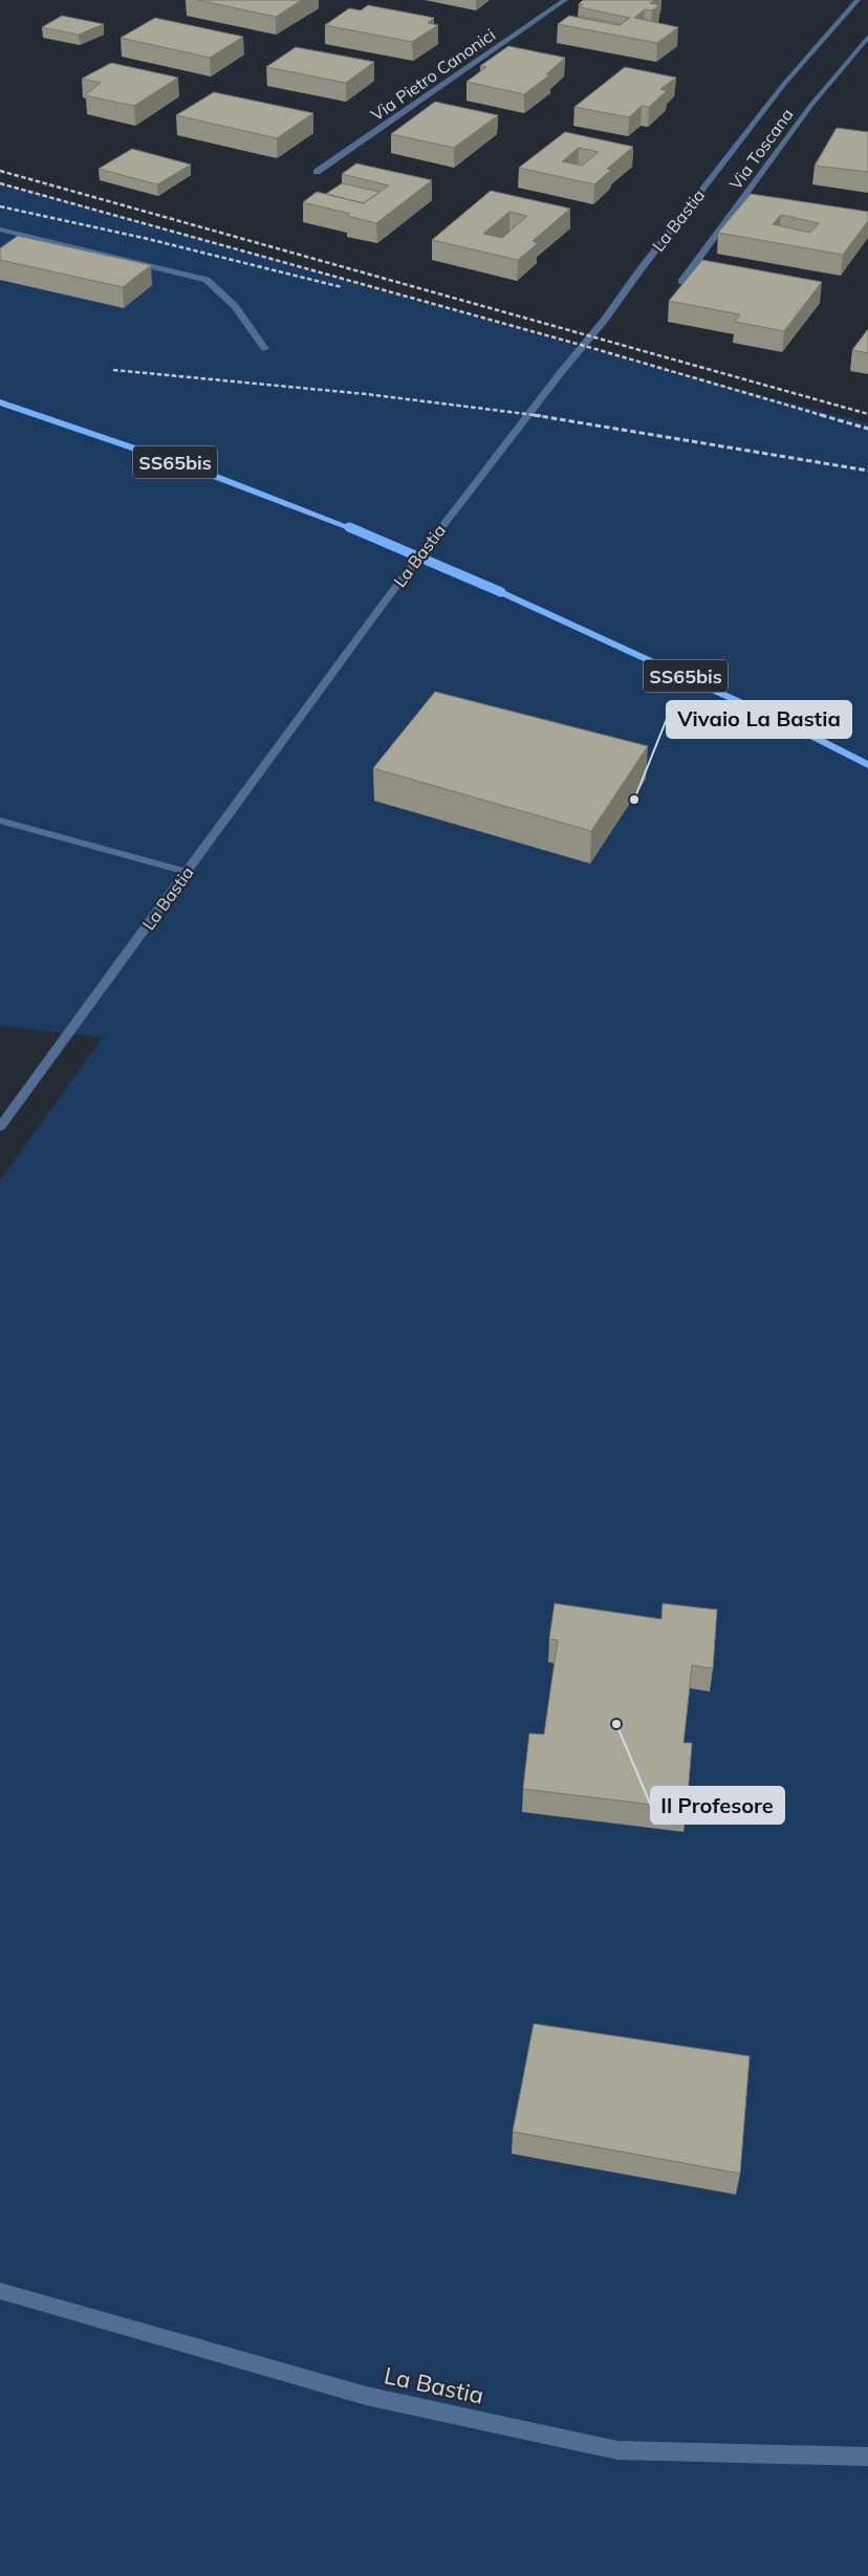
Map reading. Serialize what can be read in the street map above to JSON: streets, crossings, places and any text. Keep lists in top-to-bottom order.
{
  "streets": {
    "main road": ["SS65bis"],
    "street": ["Via Pietro Canonici", "Via Toscana", "La Bastia"]
  },
  "places": ["Vivaio La Bastia", "Il Profesore"]
}
